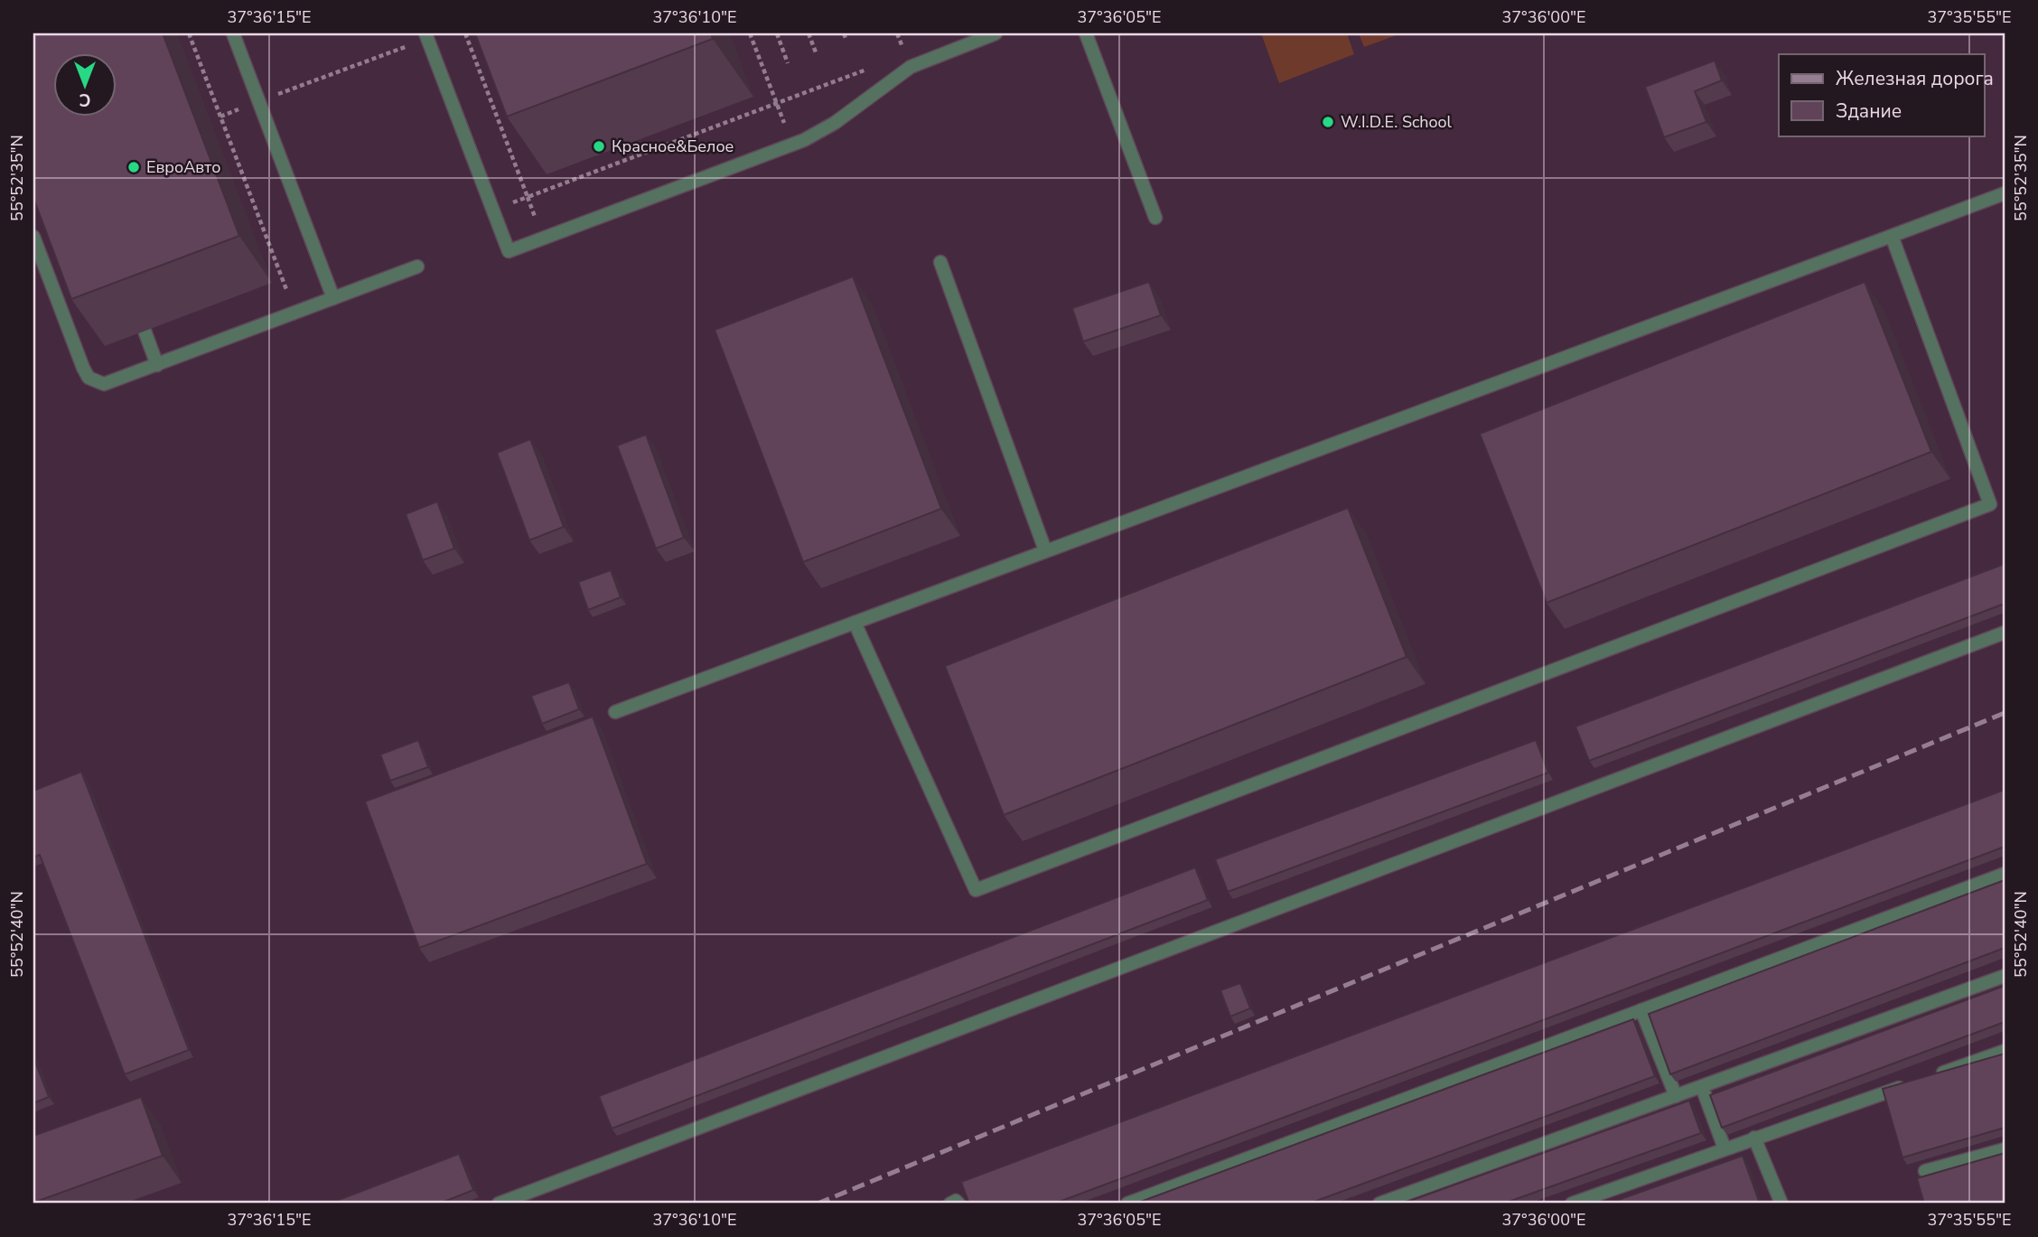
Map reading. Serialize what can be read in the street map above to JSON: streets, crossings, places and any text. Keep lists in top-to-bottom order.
{
  "places": ["W.I.D.E. School", "Красное&Белое", "ЕвроАвто"],
  "legend": ["Железная дорога", "Здание"],
  "north": "bottom",
  "coordinates": [
    "37°36'15\"E",
    "37°36'10\"E",
    "37°36'05\"E",
    "37°36'00\"E",
    "37°35'55\"E",
    "55°52'35\"N",
    "55°52'40\"N"
  ]
}
